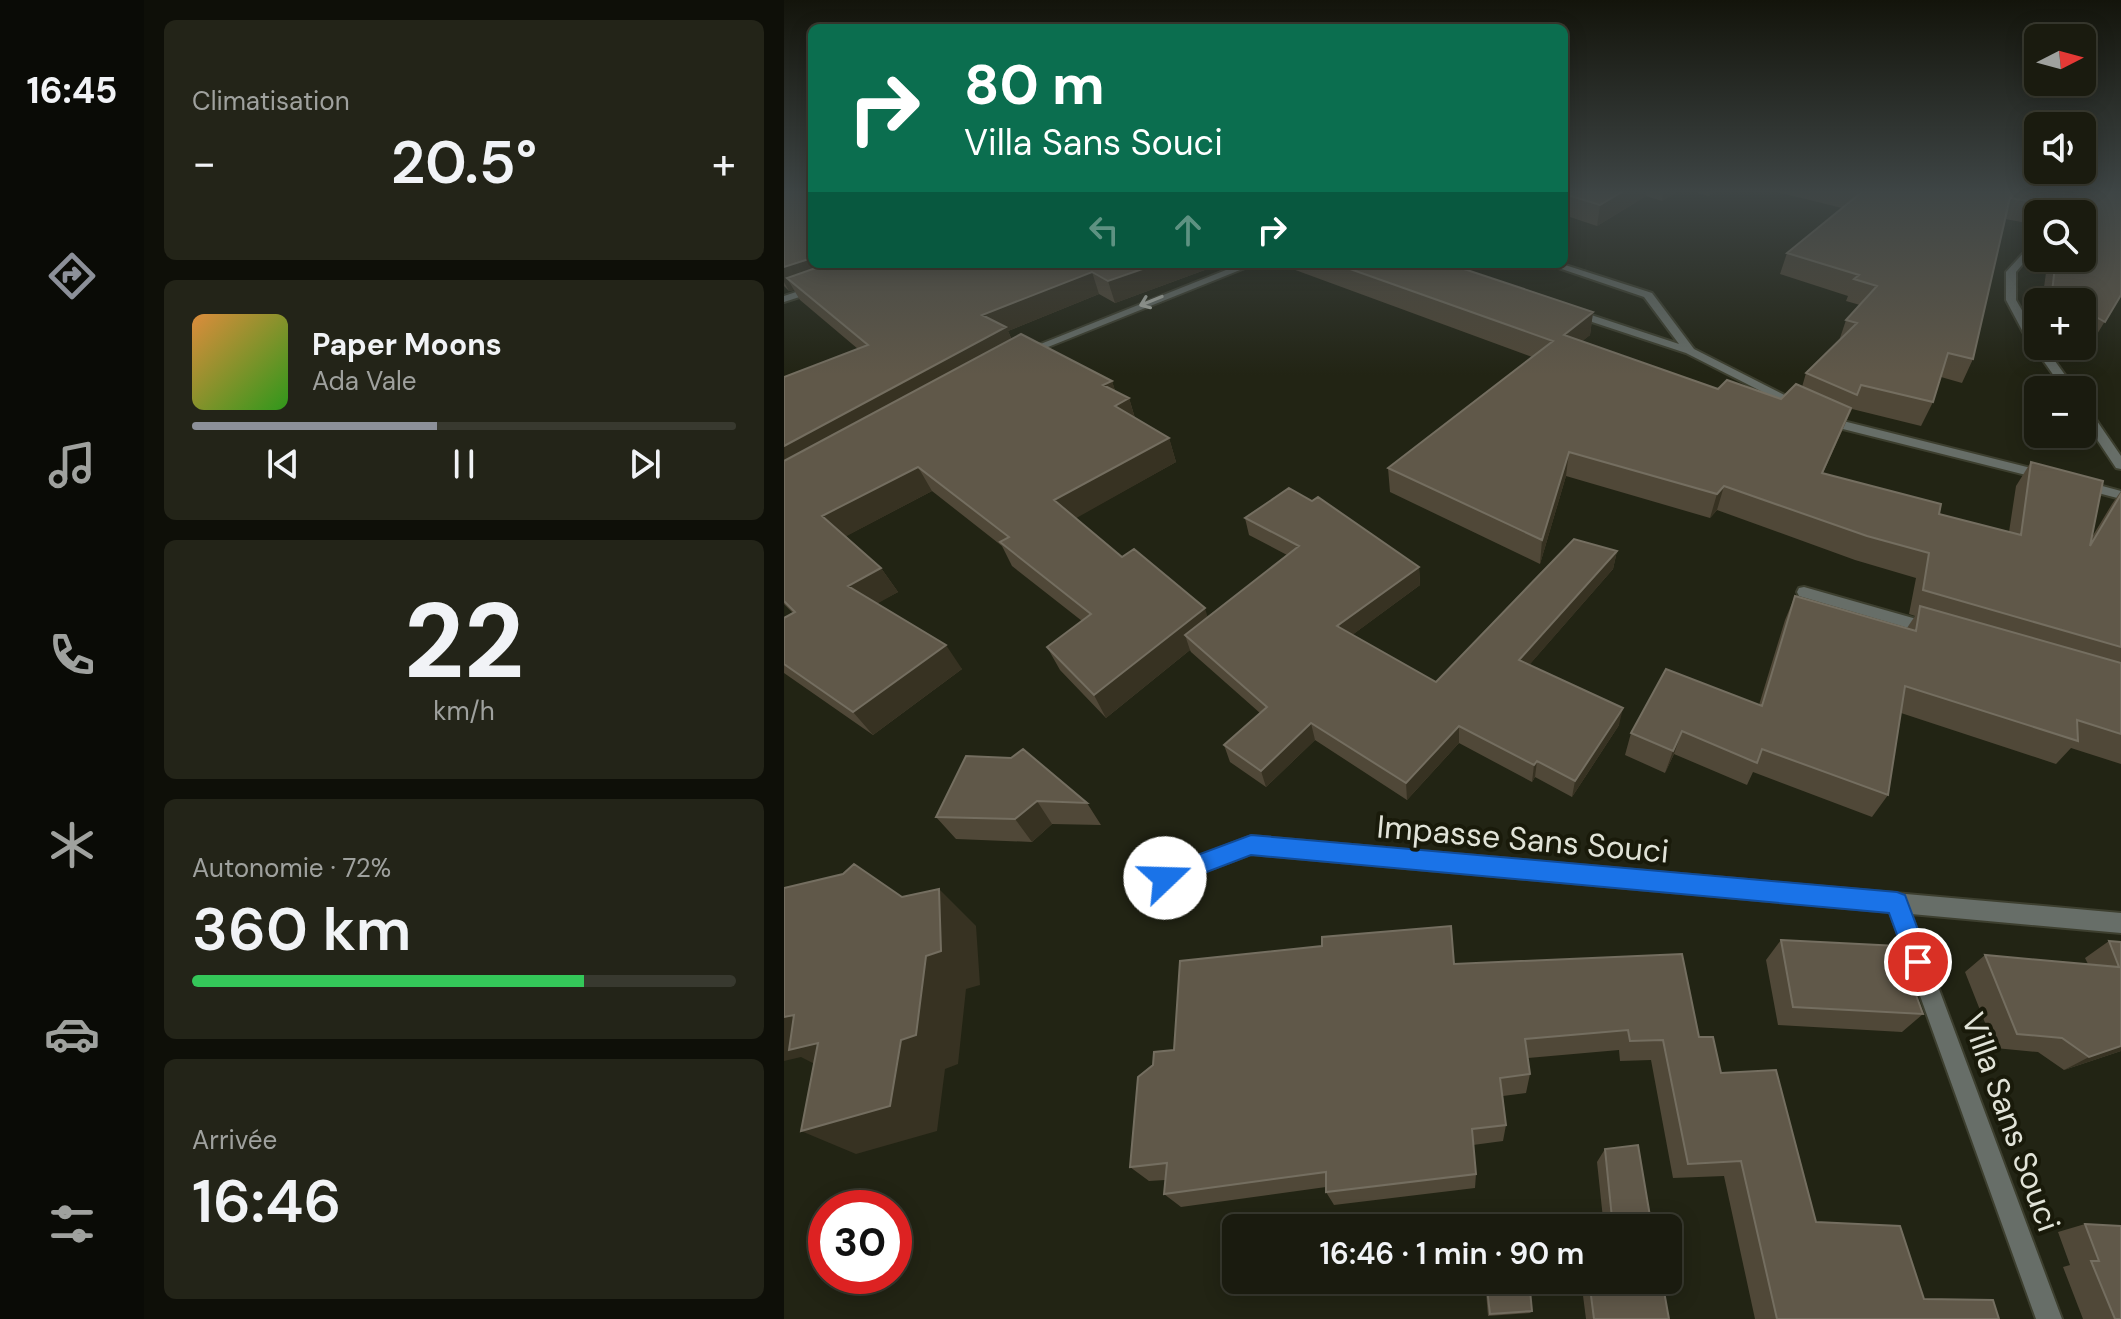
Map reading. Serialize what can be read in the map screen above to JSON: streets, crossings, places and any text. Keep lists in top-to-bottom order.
{
  "streets": {
    "street": ["Impasse Sans Souci", "Villa Sans Souci"]
  },
  "crossings": [
    ["Impasse Sans Souci", "Villa Sans Souci"]
  ],
  "north": "right",
  "page": {
    "tabs": "16:45",
    "tile": [
      "Climatisation",
      ["22", "km/h"],
      ["Autonomie · 72%", "360 km"],
      ["Arrivée", "16:46"]
    ],
    "map_buttons": ["+", "−"],
    "turn": ["80 m", "Villa Sans Souci"],
    "heat": ["−", "20.5°", "+"],
    "song": ["Paper Moons", "Ada Vale"],
    "limit": "30",
    "trip": "16:46 · 1 min · 90 m"
  }
}
